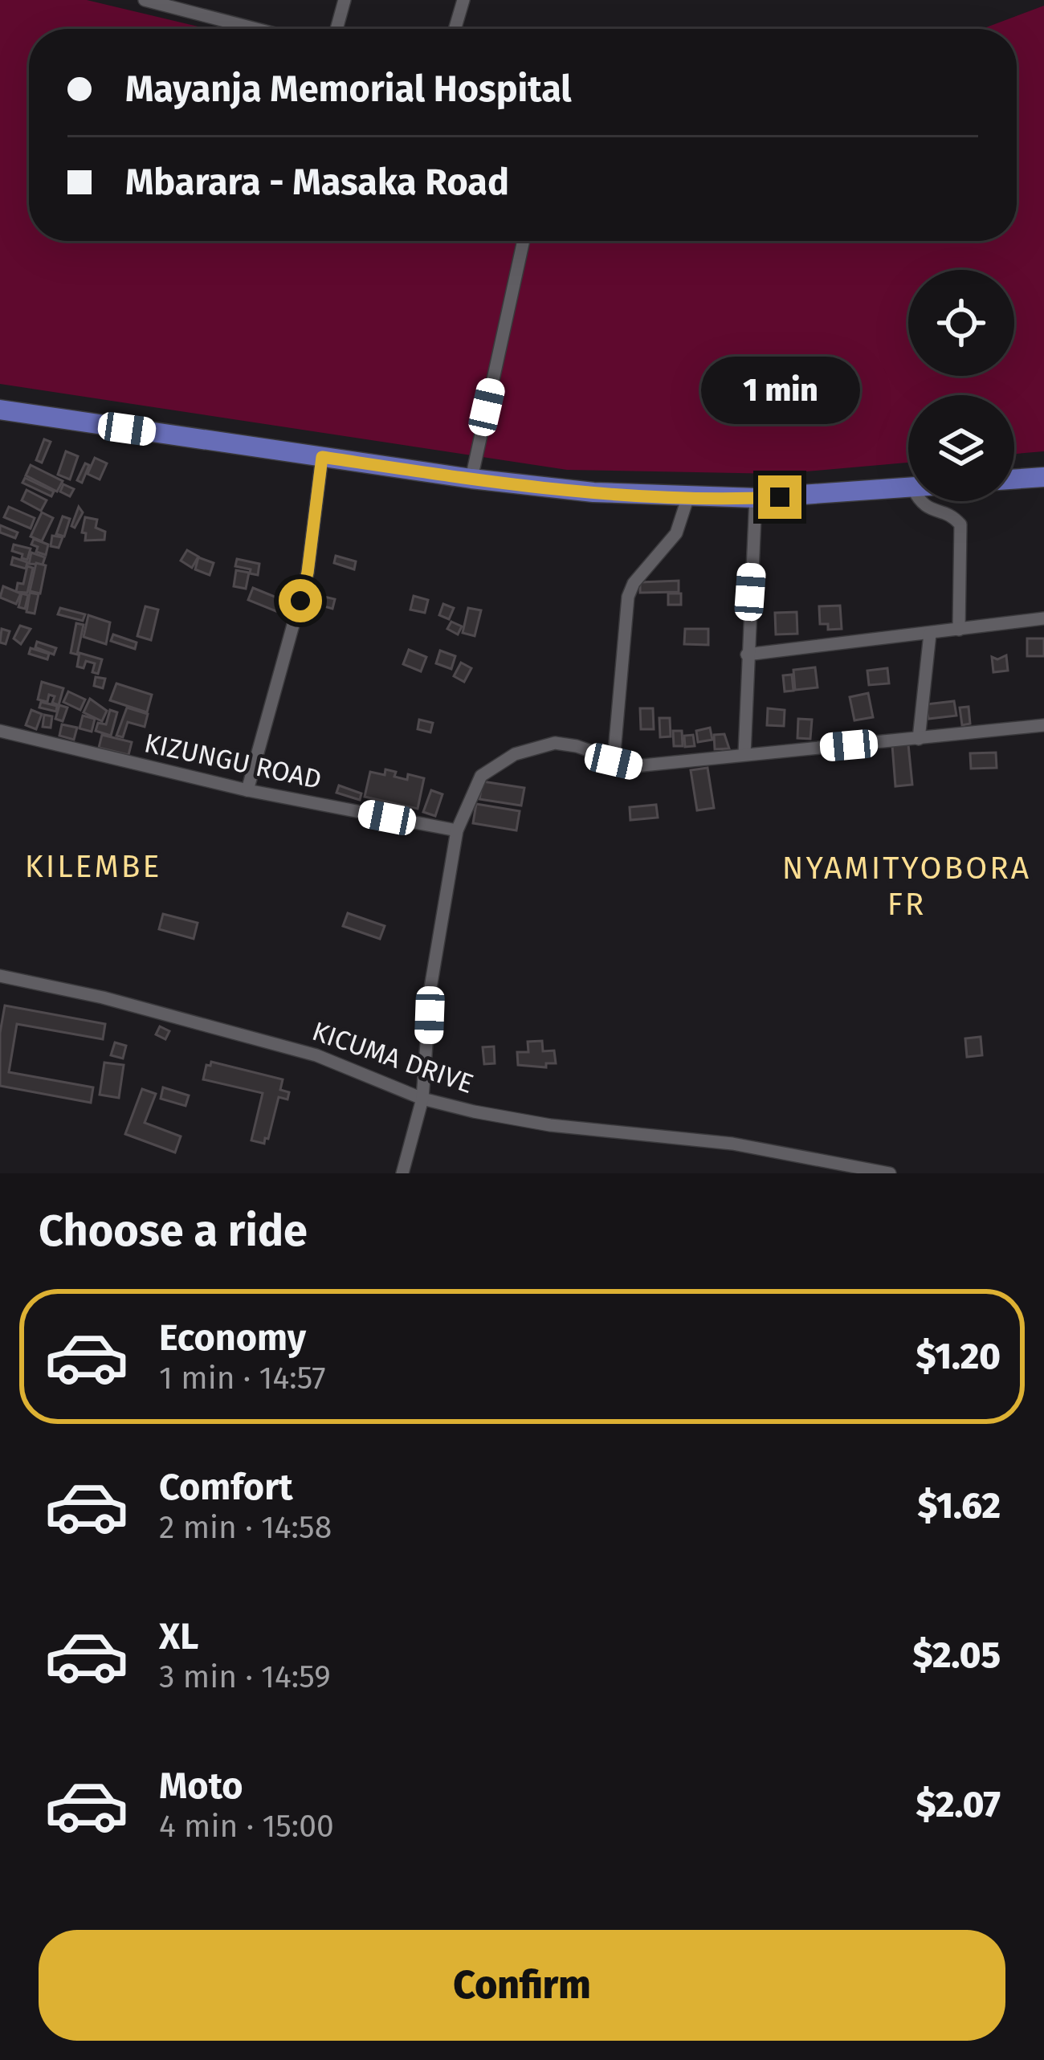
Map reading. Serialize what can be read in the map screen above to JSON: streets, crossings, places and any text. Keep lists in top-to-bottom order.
{
  "streets": {
    "street": ["KIZUNGU ROAD", "KICUMA DRIVE"]
  },
  "districts": ["KILEMBE", "NYAMITYOBORA FR"],
  "page": {
    "banner": ["Mayanja Memorial Hospital", "Mbarara - Masaka Road"],
    "bubble": "1 min",
    "heading": "Choose a ride",
    "list": [
      {
        "name": "Economy",
        "note": "1 min · 14:57",
        "value": "$1.20"
      },
      {
        "name": "Comfort",
        "note": "2 min · 14:58",
        "value": "$1.62"
      },
      {
        "name": "XL",
        "note": "3 min · 14:59",
        "value": "$2.05"
      },
      {
        "name": "Moto",
        "note": "4 min · 15:00",
        "value": "$2.07"
      }
    ],
    "buttons": "Confirm"
  }
}
